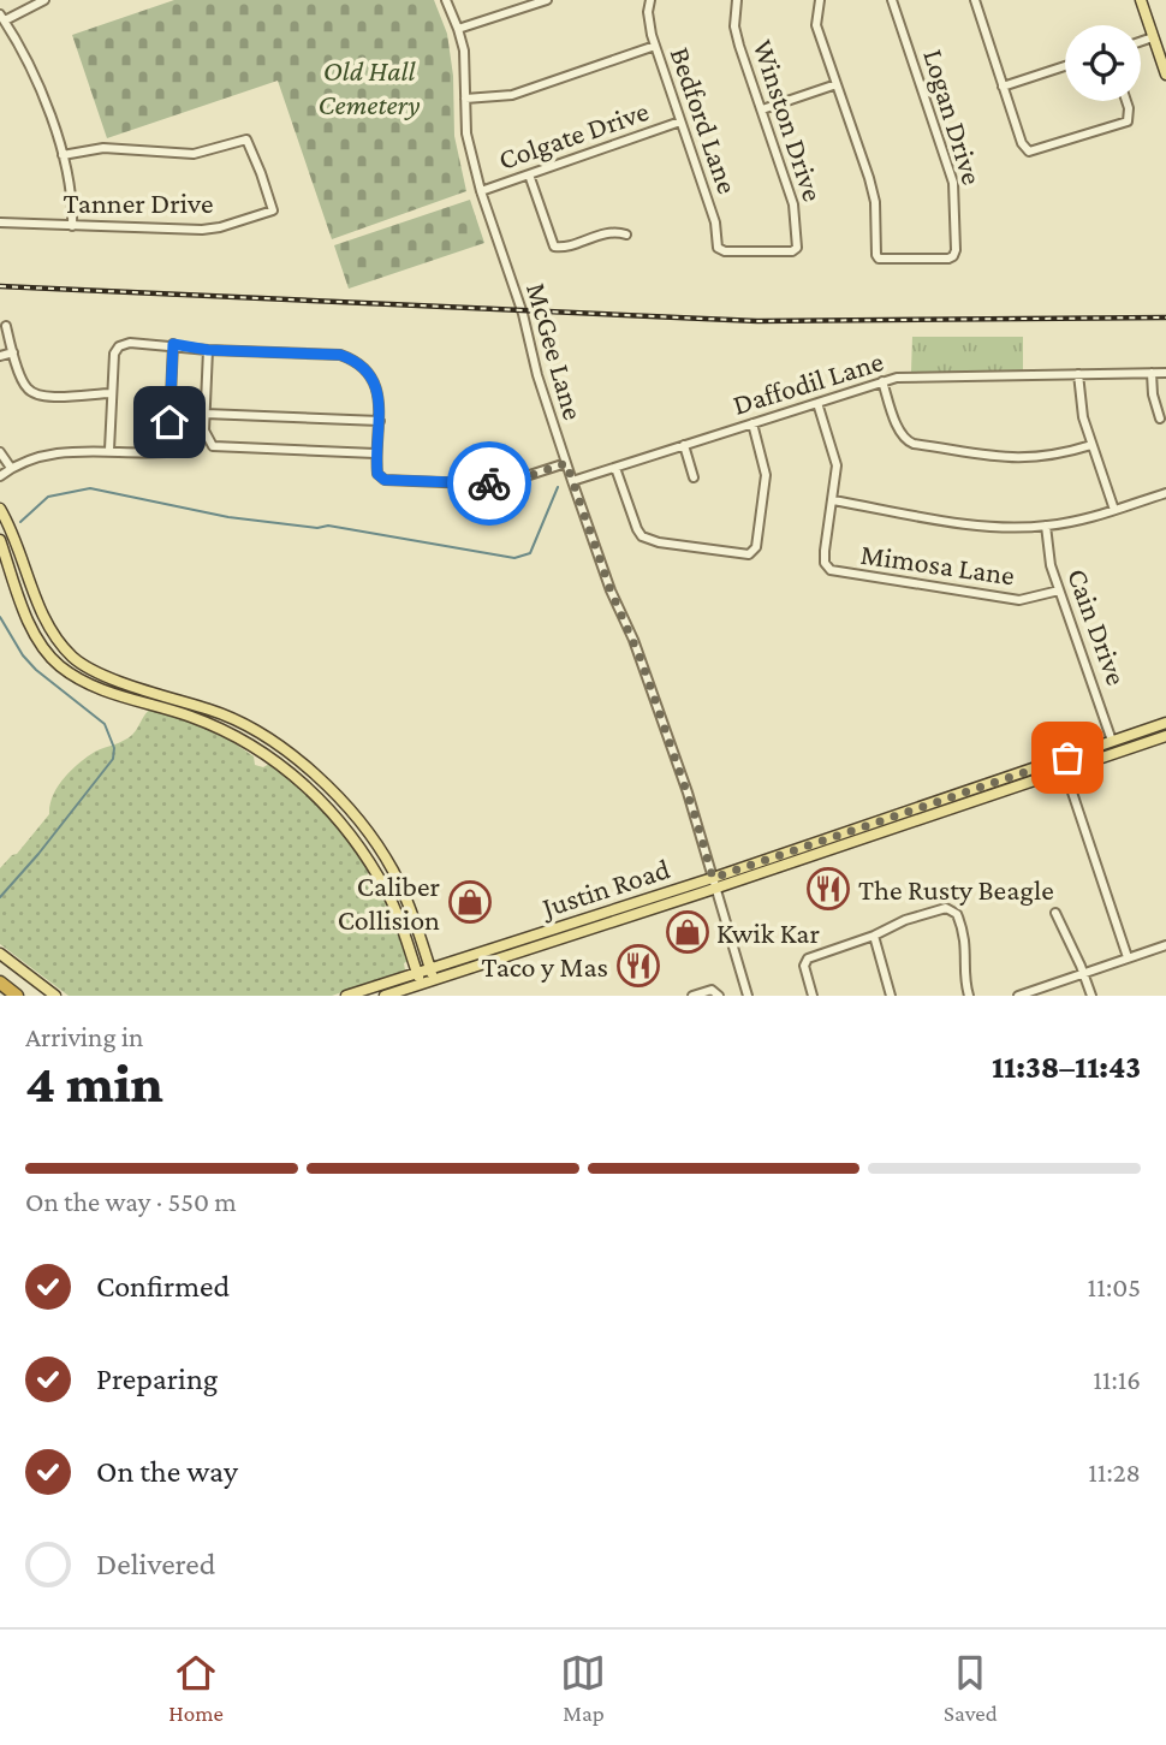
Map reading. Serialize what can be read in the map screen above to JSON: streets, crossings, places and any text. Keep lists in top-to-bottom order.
{
  "streets": {
    "main road": ["Justin Road"],
    "street": [
      "Logan Drive",
      "Bedford Lane",
      "Winston Drive",
      "Colgate Drive",
      "Tanner Drive",
      "McGee Lane",
      "Daffodil Lane",
      "Mimosa Lane",
      "Cain Drive"
    ]
  },
  "crossings": [
    ["Bedford Lane", "Winston Drive"],
    ["Bedford Lane", "Colgate Drive"],
    ["Colgate Drive", "McGee Lane"],
    ["McGee Lane", "Daffodil Lane"],
    ["McGee Lane", "Justin Road"],
    ["Daffodil Lane", "Mimosa Lane"],
    ["Mimosa Lane", "Cain Drive"],
    ["Cain Drive", "Justin Road"]
  ],
  "parks": ["Old Hall Cemetery"],
  "places": {
    "restaurant": ["The Rusty Beagle", "Taco y Mas"],
    "shop": ["Caliber Collision", "Kwik Kar"]
  },
  "page": {
    "heading": ["4 min", "Arriving in", "11:38–11:43"],
    "bar": "On the way · 550 m",
    "list": [
      ["Confirmed", "11:05"],
      ["Preparing", "11:16"],
      ["On the way", "11:28"],
      "Delivered"
    ],
    "tabs": ["Home", "Map", "Saved"]
  }
}
